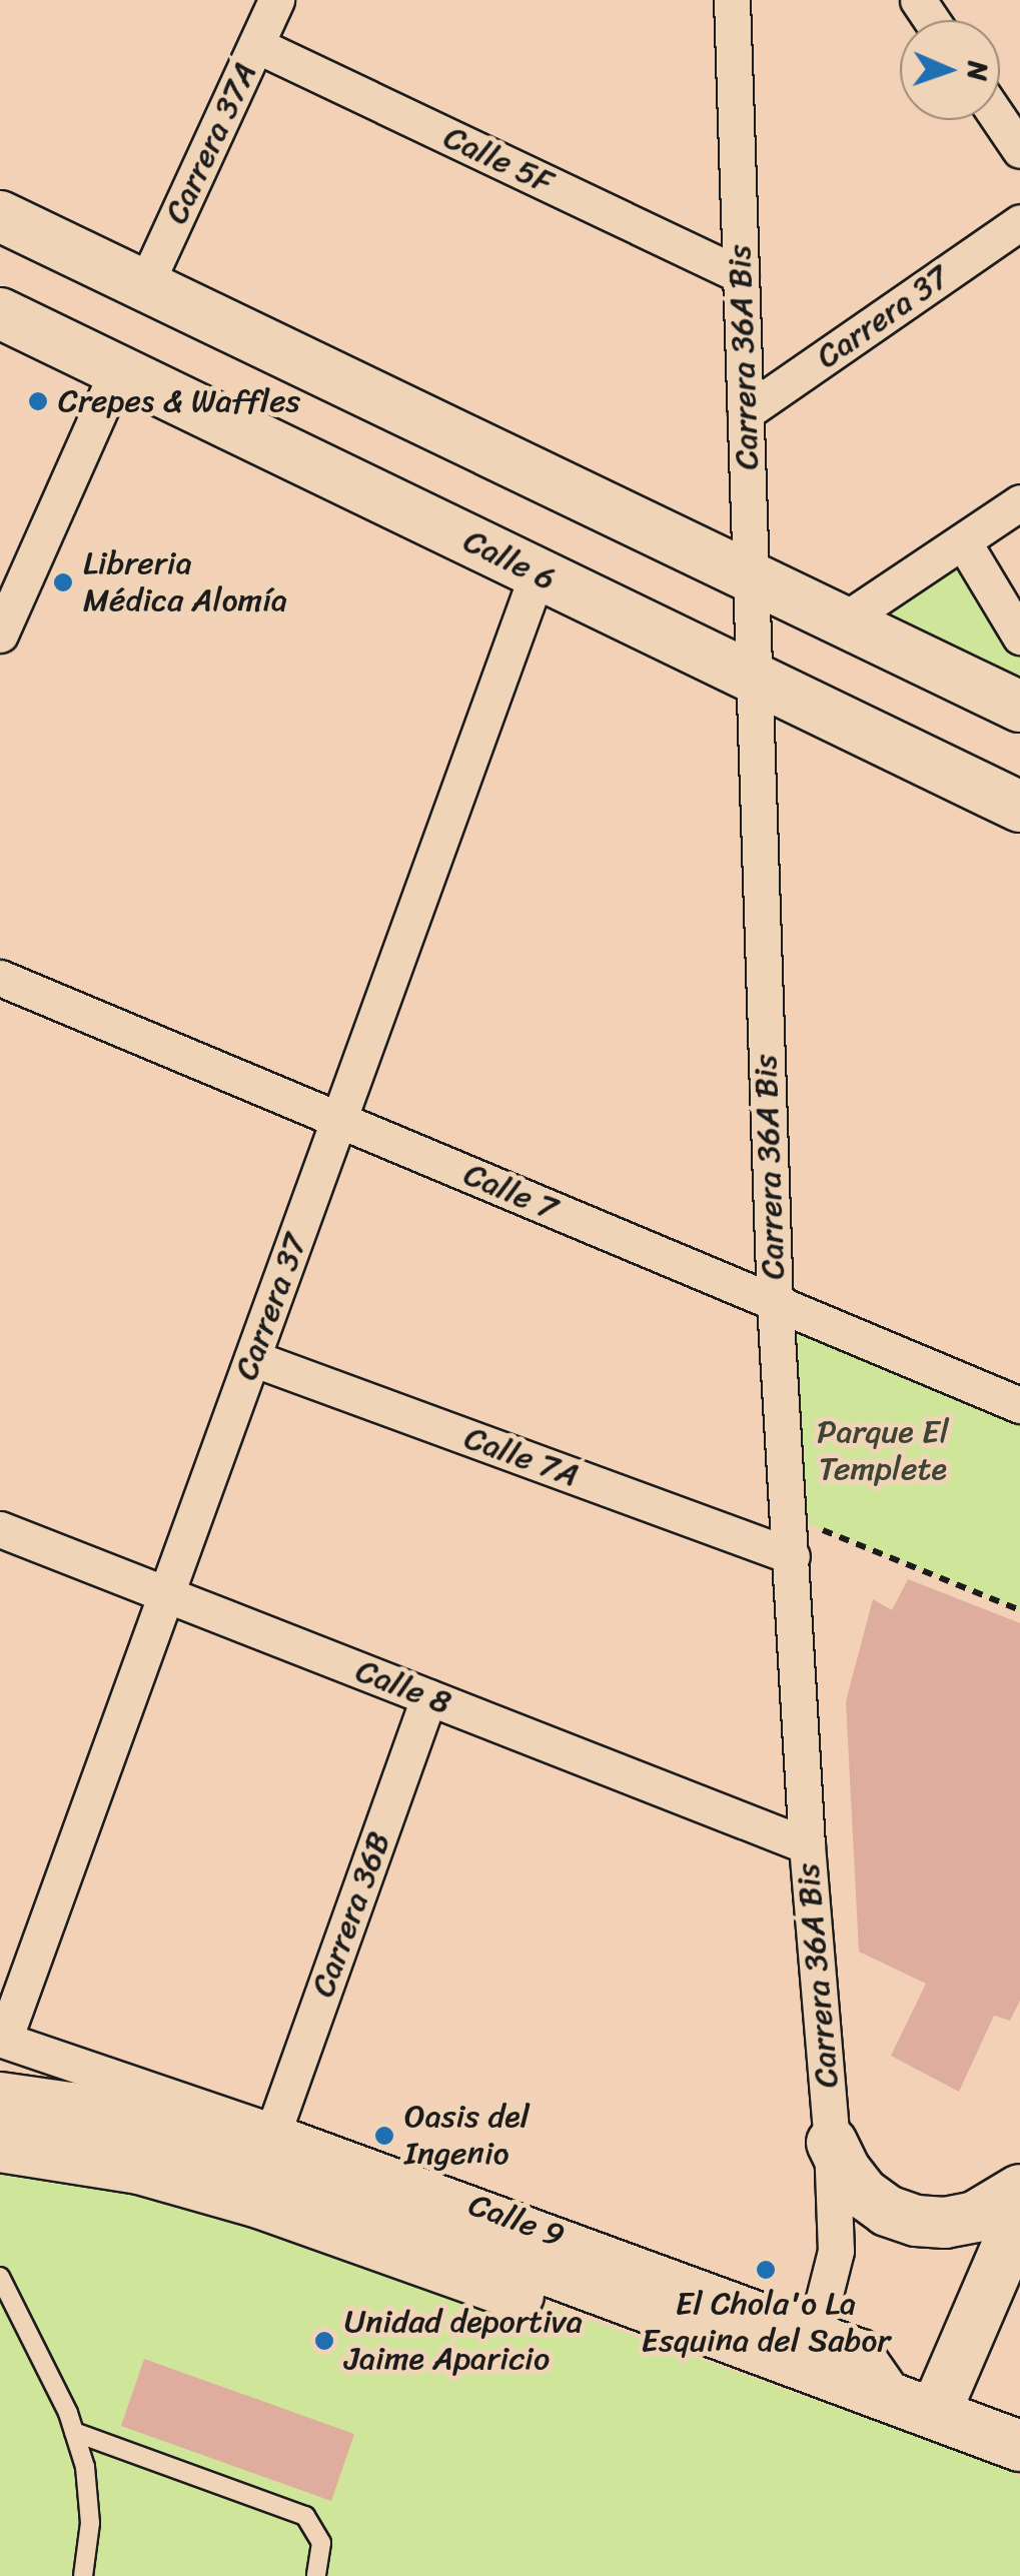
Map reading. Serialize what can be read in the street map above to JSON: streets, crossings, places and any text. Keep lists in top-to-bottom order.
{
  "streets": {
    "main road": ["Calle 6", "Calle 9"],
    "street": [
      "Carrera 37A",
      "Calle 5F",
      "Carrera 37",
      "Carrera 36A Bis",
      "Calle 7",
      "Calle 7A",
      "Calle 8",
      "Carrera 36B"
    ]
  },
  "crossings": [
    ["Carrera 37A", "Calle 5F"],
    ["Calle 5F", "Carrera 36A Bis"],
    ["Carrera 37", "Carrera 36A Bis"],
    ["Carrera 37", "Calle 6"],
    ["Carrera 37", "Calle 7"],
    ["Carrera 37", "Calle 7A"],
    ["Carrera 37", "Calle 8"],
    ["Carrera 37", "Calle 9"],
    ["Carrera 36A Bis", "Calle 6"],
    ["Carrera 36A Bis", "Calle 7"],
    ["Carrera 36A Bis", "Calle 7A"],
    ["Carrera 36A Bis", "Calle 8"],
    ["Carrera 36A Bis", "Calle 9"],
    ["Calle 8", "Carrera 36B"],
    ["Carrera 36B", "Calle 9"]
  ],
  "parks": ["Parque El Templete"],
  "places": [
    "Crepes & Waffles",
    "Libreria Médica Alomía",
    "Oasis del Ingenio",
    "El Chola'o La Esquina del Sabor",
    "Unidad deportiva Jaime Aparicio"
  ],
  "north": "right"
}
